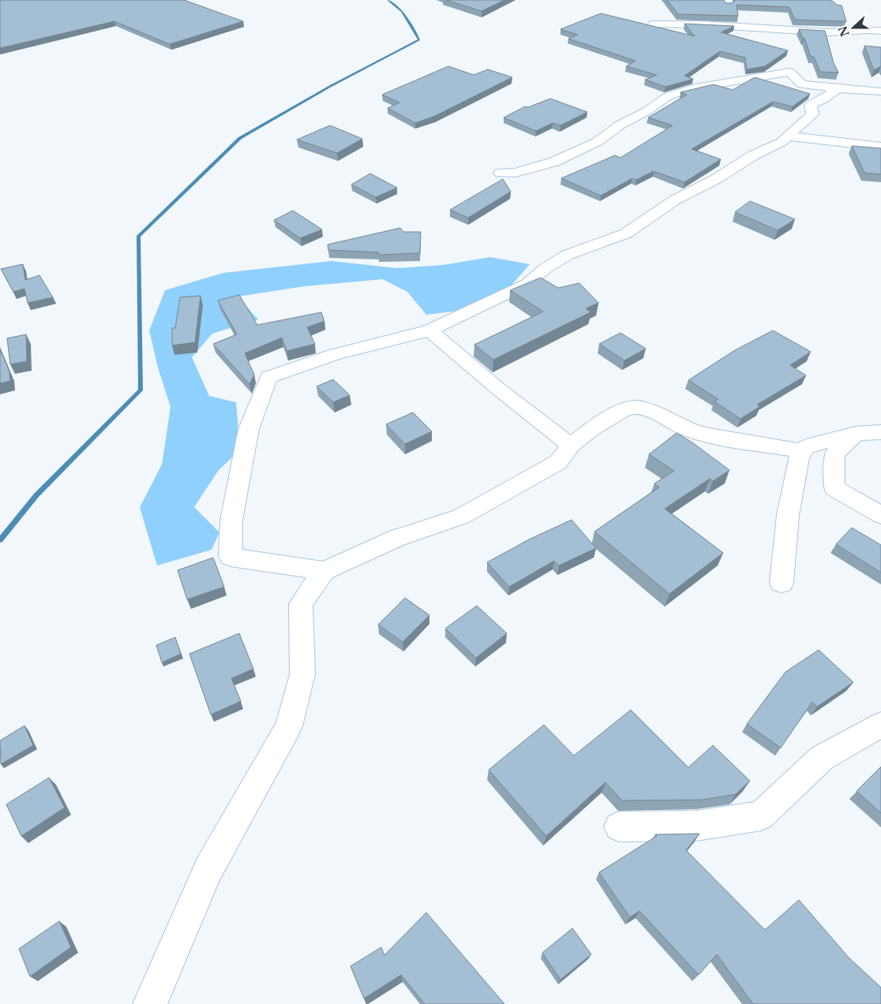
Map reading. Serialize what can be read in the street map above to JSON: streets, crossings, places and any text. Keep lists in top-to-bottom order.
{
  "north": "left"
}
